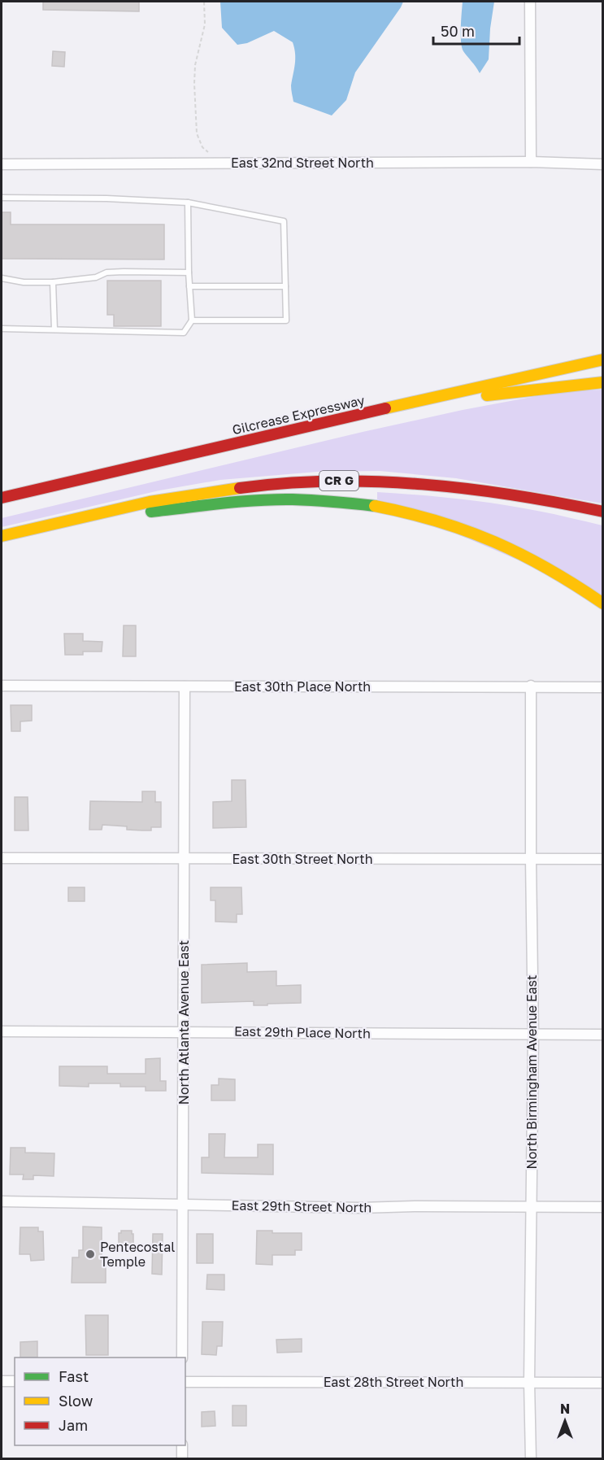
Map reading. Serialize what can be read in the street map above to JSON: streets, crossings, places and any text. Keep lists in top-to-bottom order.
{
  "streets": {
    "highway": ["Gilcrease Expressway", "CR G"],
    "street": [
      "East 32nd Street North",
      "East 30th Place North",
      "East 30th Street North",
      "North Atlanta Avenue East",
      "East 29th Place North",
      "North Birmingham Avenue East",
      "East 29th Street North",
      "East 28th Street North"
    ]
  },
  "crossings": [
    ["East 30th Place North", "North Atlanta Avenue East"],
    ["East 30th Place North", "North Birmingham Avenue East"],
    ["East 30th Street North", "North Atlanta Avenue East"],
    ["East 30th Street North", "North Birmingham Avenue East"],
    ["North Atlanta Avenue East", "East 29th Place North"],
    ["North Atlanta Avenue East", "East 29th Street North"],
    ["East 29th Place North", "North Birmingham Avenue East"],
    ["North Birmingham Avenue East", "East 29th Street North"],
    ["North Birmingham Avenue East", "East 28th Street North"]
  ],
  "places": ["Pentecostal Temple"],
  "legend": ["Fast", "Slow", "Jam"],
  "scale_bar": "50 m",
  "north": "top"
}
